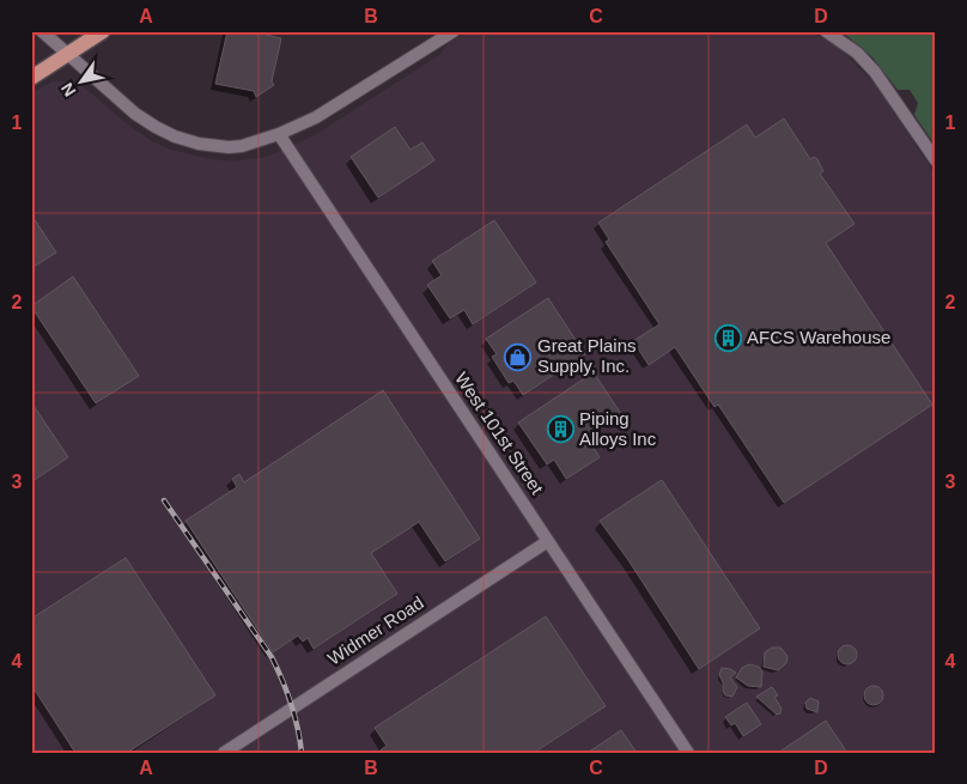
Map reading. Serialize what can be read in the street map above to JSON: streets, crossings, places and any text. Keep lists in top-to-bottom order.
{
  "streets": {
    "street": ["West 101st Street", "Widmer Road"]
  },
  "crossings": [
    ["West 101st Street", "Widmer Road"]
  ],
  "places": {
    "building": ["AFCS Warehouse", "Piping Alloys Inc"],
    "shop": ["Great Plains Supply, Inc."]
  },
  "north": "bottom left",
  "grid": {
    "columns": [
      "A",
      "B",
      "C",
      "D"
    ],
    "rows": [
      "1",
      "2",
      "3",
      "4"
    ]
  }
}
